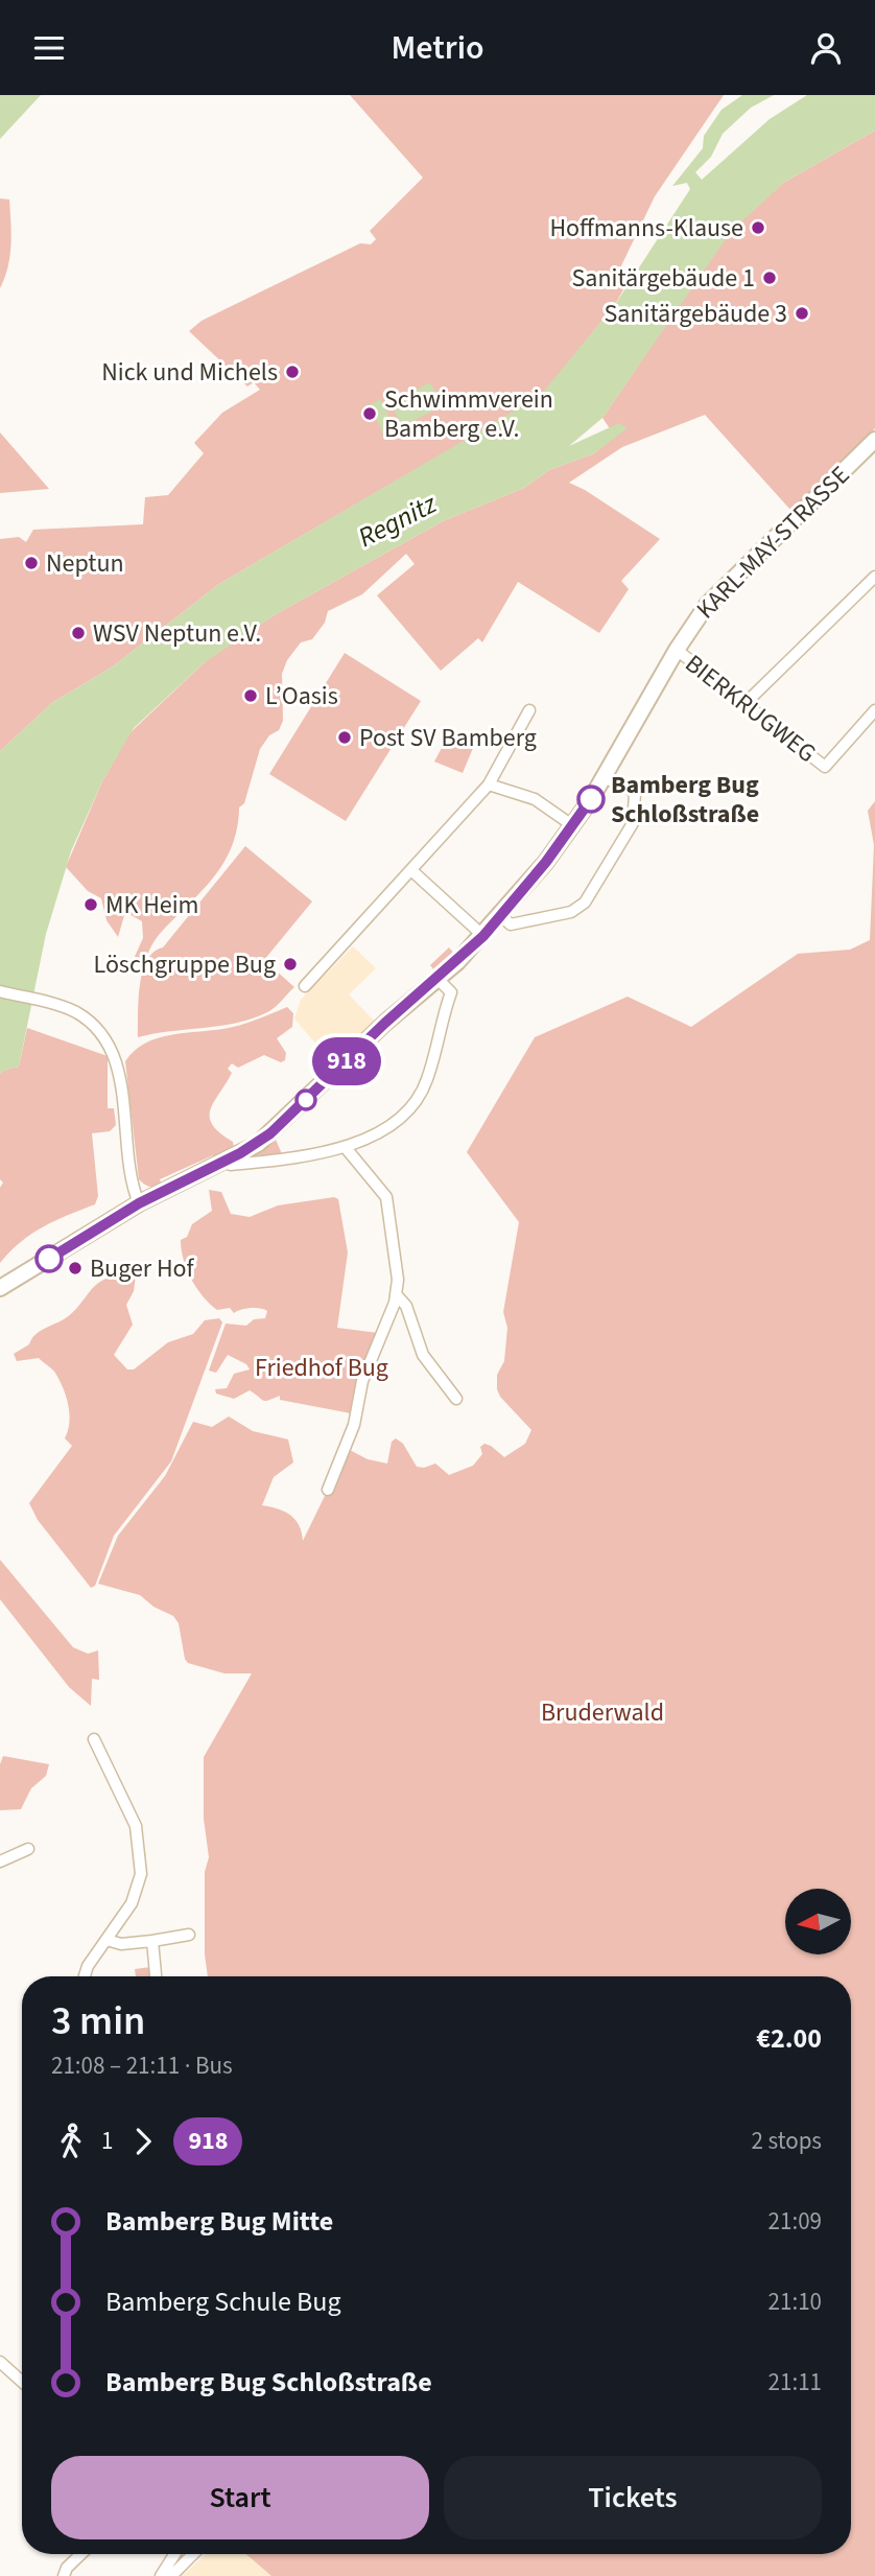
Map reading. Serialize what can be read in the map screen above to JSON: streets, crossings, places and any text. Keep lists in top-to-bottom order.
{
  "streets": {
    "street": ["KARL-MAY-STRASSE", "BIERKRUGWEG"]
  },
  "crossings": [
    ["KARL-MAY-STRASSE", "BIERKRUGWEG"]
  ],
  "water": ["Regnitz"],
  "parks": ["Friedhof Bug", "Bruderwald"],
  "places": [
    "Hoffmanns-Klause",
    "Sanitärgebäude 1",
    "Sanitärgebäude 3",
    "Nick und Michels",
    "Schwimmverein Bamberg e.V.",
    "Neptun",
    "WSV Neptun e.V.",
    "L’Oasis",
    "Post SV Bamberg",
    "Bamberg Bug Schloßstraße",
    "MK Heim",
    "Löschgruppe Bug",
    "Buger Hof"
  ],
  "lines": ["bus line 918"],
  "north": "left",
  "page": {
    "header": "Metrio",
    "on_map": "918",
    "heading": ["3 min", "21:08 – 21:11 · Bus", "€2.00"],
    "legs": ["1", "918", "2 stops"],
    "list": [
      {
        "name": "Bamberg Bug Mitte",
        "value": "21:09"
      },
      {
        "name": "Bamberg Schule Bug",
        "value": "21:10"
      },
      {
        "name": "Bamberg Bug Schloßstraße",
        "value": "21:11"
      }
    ],
    "buttons": ["Start", "Tickets"]
  }
}
